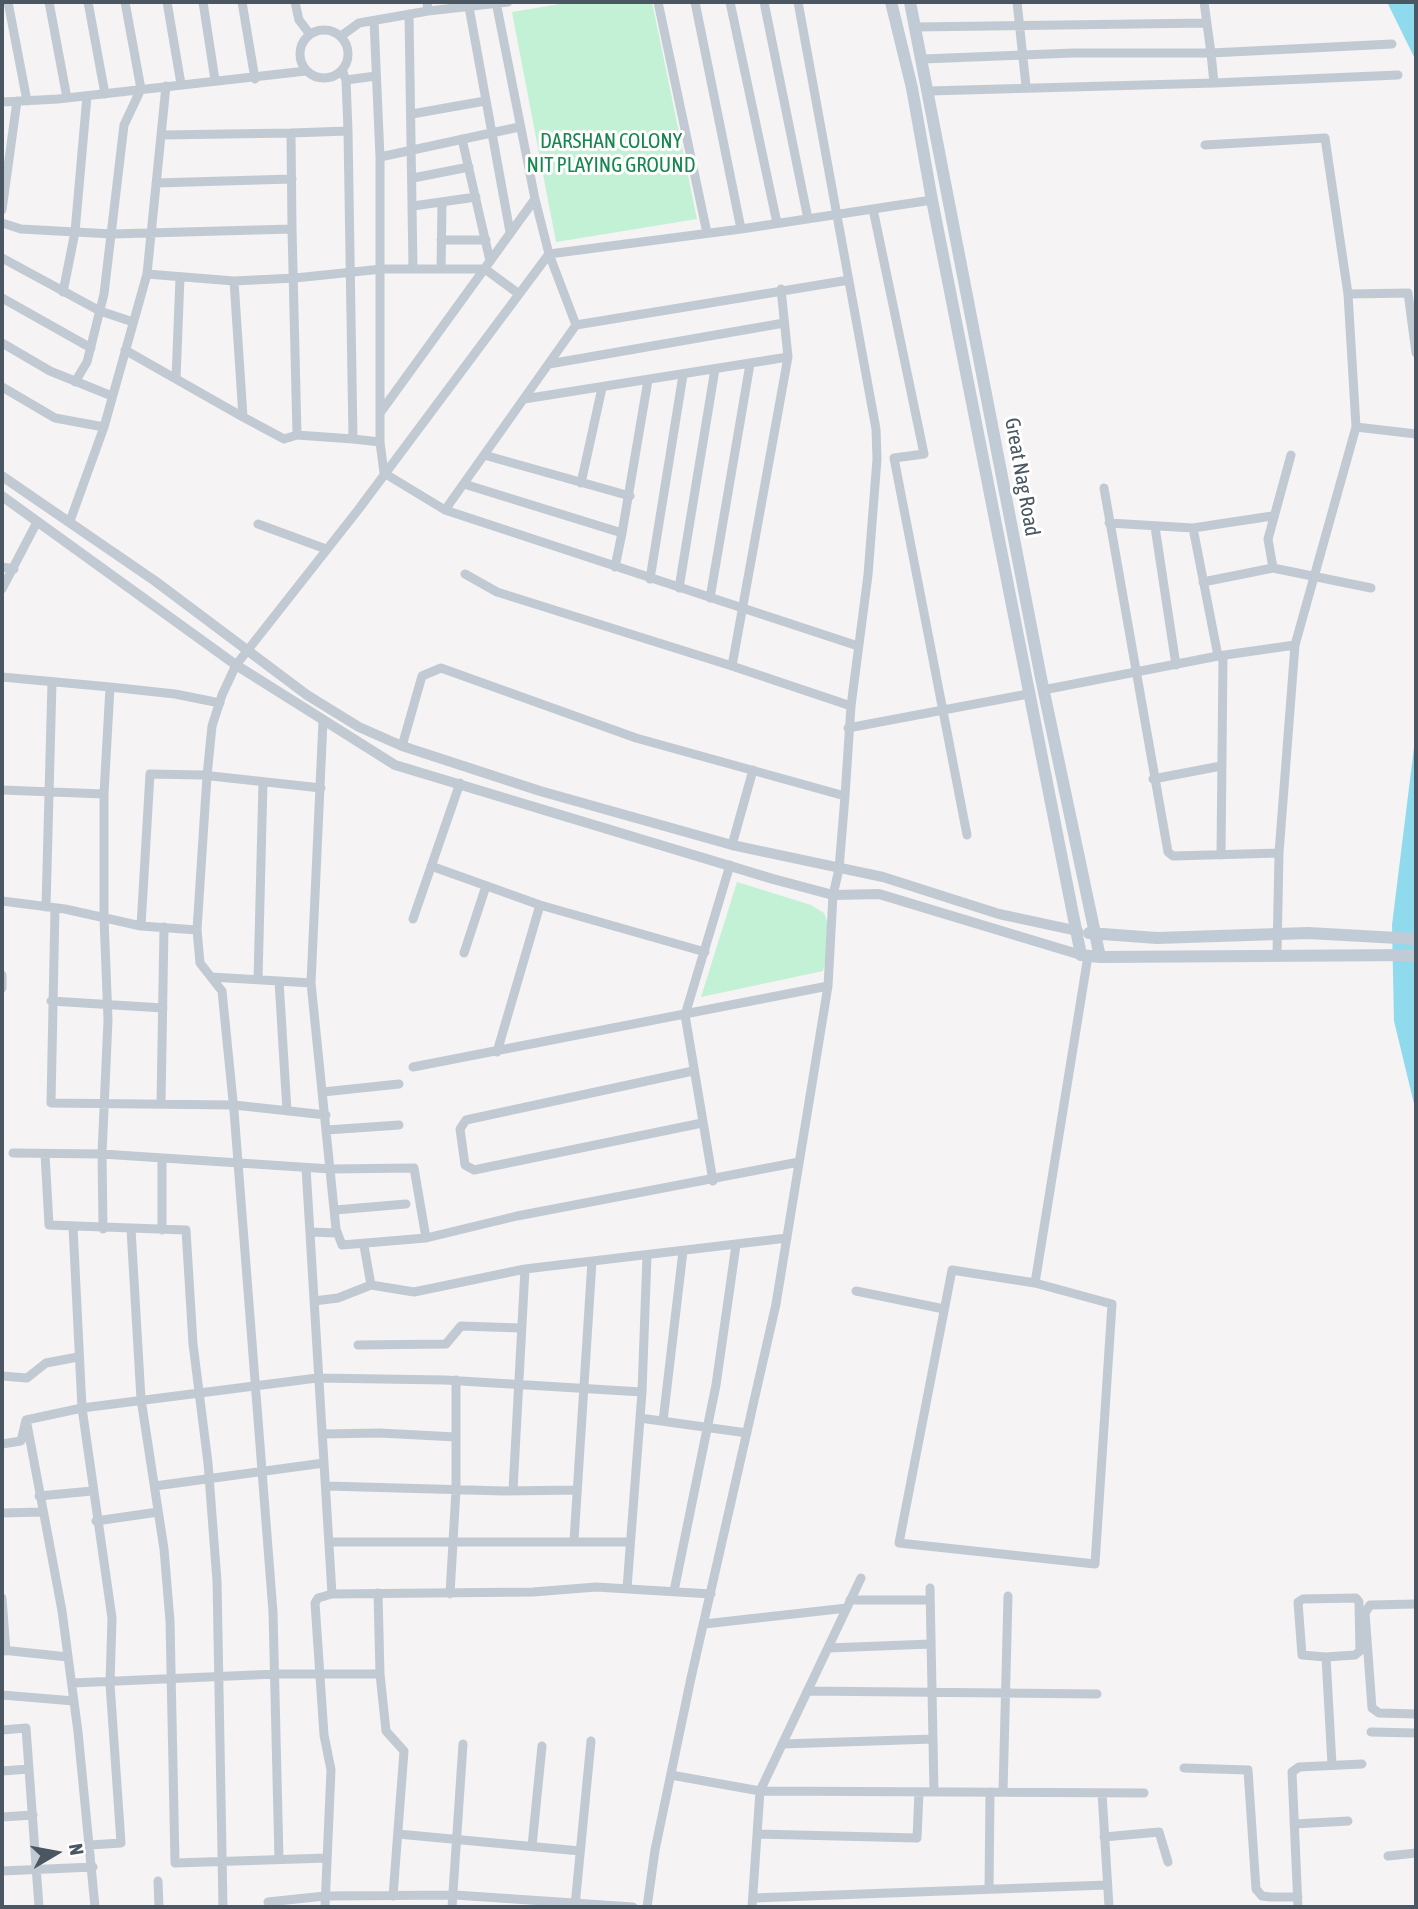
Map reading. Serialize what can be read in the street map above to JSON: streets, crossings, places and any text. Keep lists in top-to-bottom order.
{
  "streets": {
    "main road": ["Great Nag Road"]
  },
  "parks": ["DARSHAN COLONY NIT PLAYING GROUND"],
  "north": "right"
}
